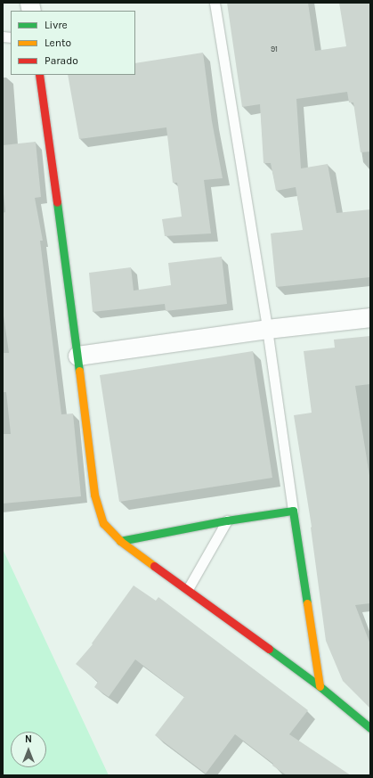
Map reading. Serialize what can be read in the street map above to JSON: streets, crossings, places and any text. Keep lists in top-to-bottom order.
{
  "house_numbers": ["91"],
  "legend": ["Livre", "Lento", "Parado"],
  "north": "top"
}
